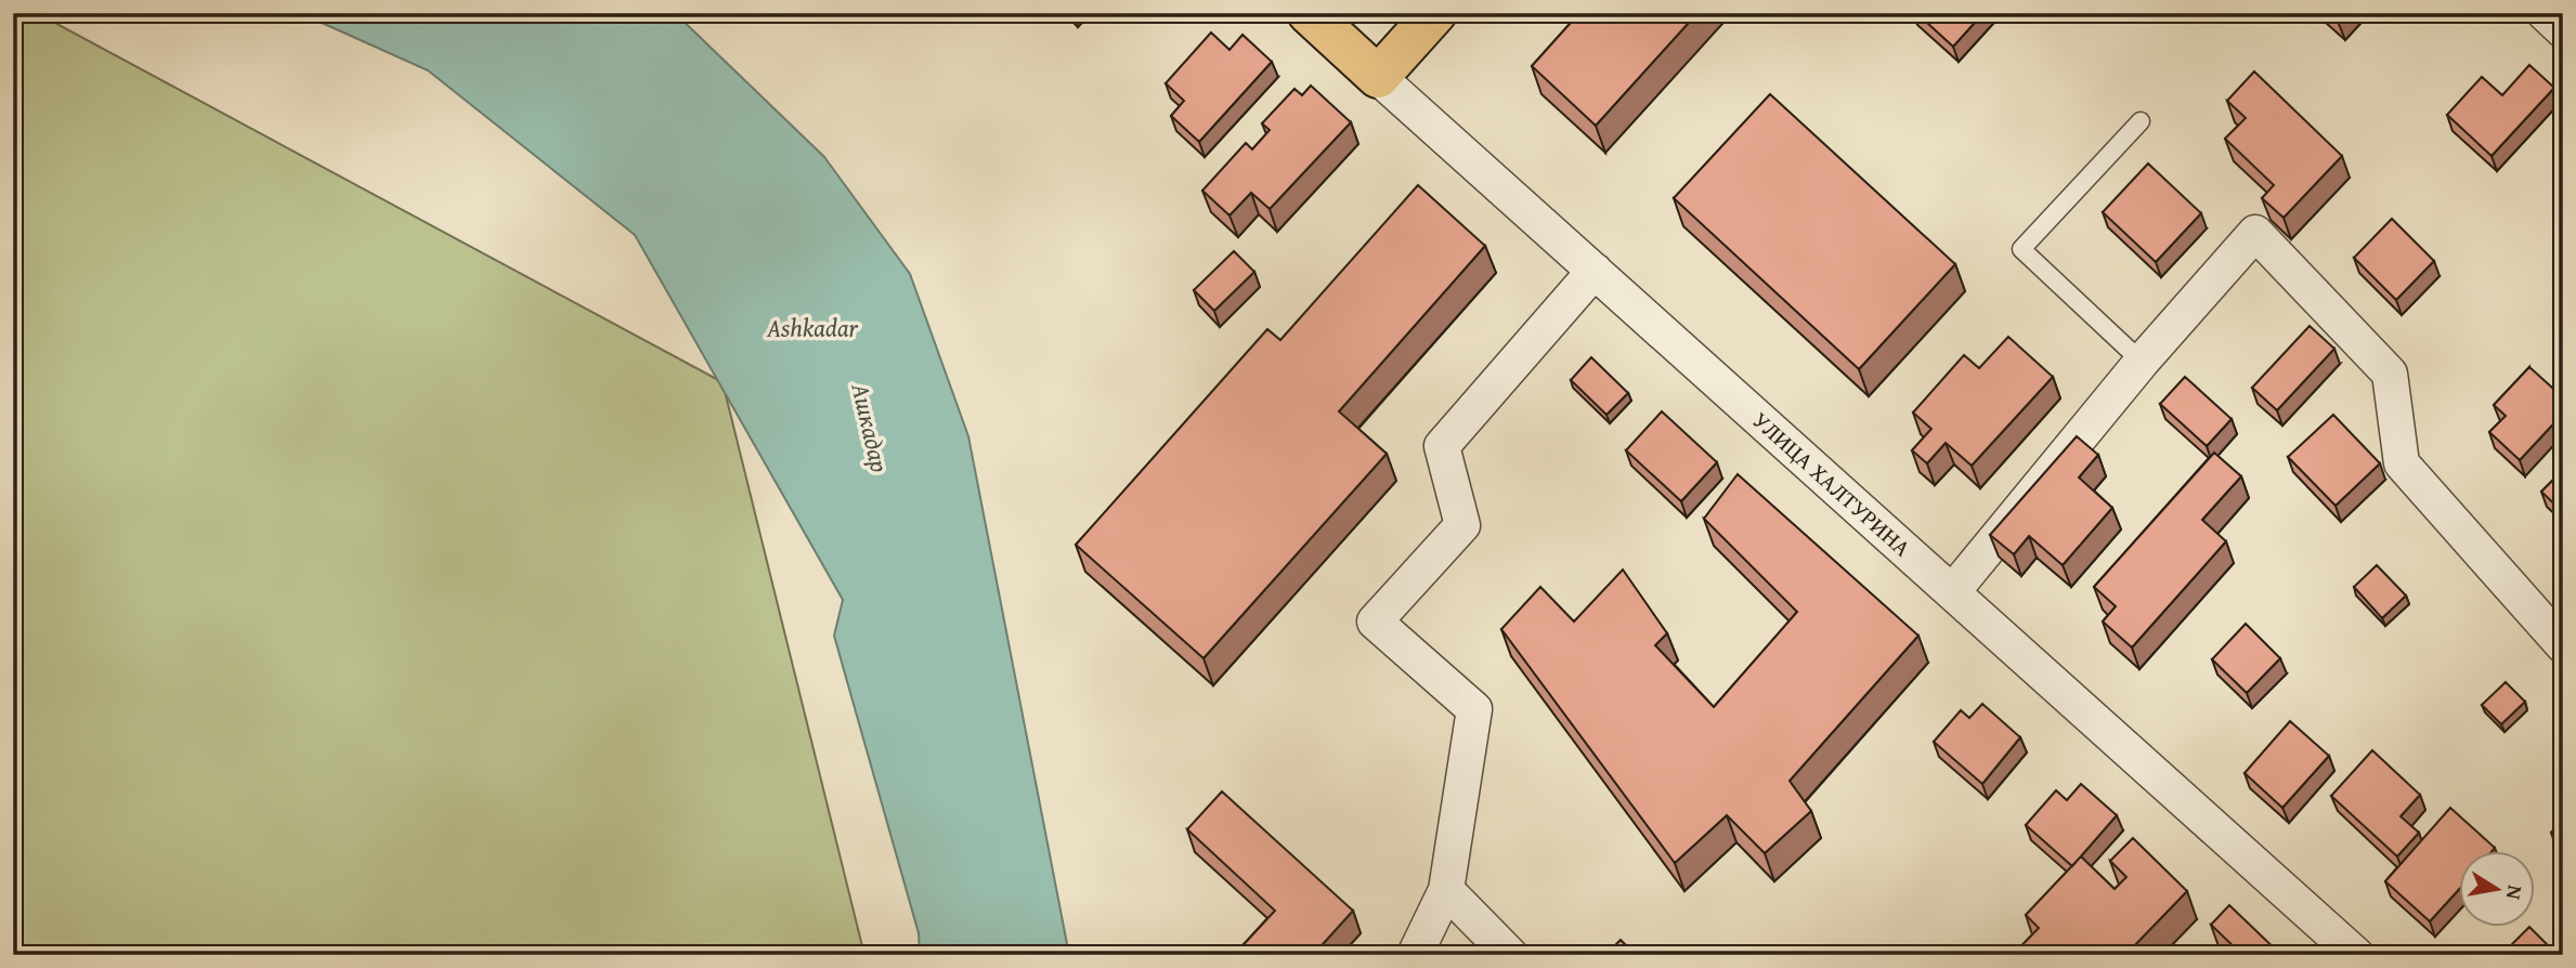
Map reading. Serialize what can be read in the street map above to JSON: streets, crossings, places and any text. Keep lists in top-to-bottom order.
{
  "streets": {
    "main road": ["УЛИЦА ХАЛТУРИНА"]
  },
  "water": ["Ashkadar", "Ашкадар"],
  "north": "right"
}
